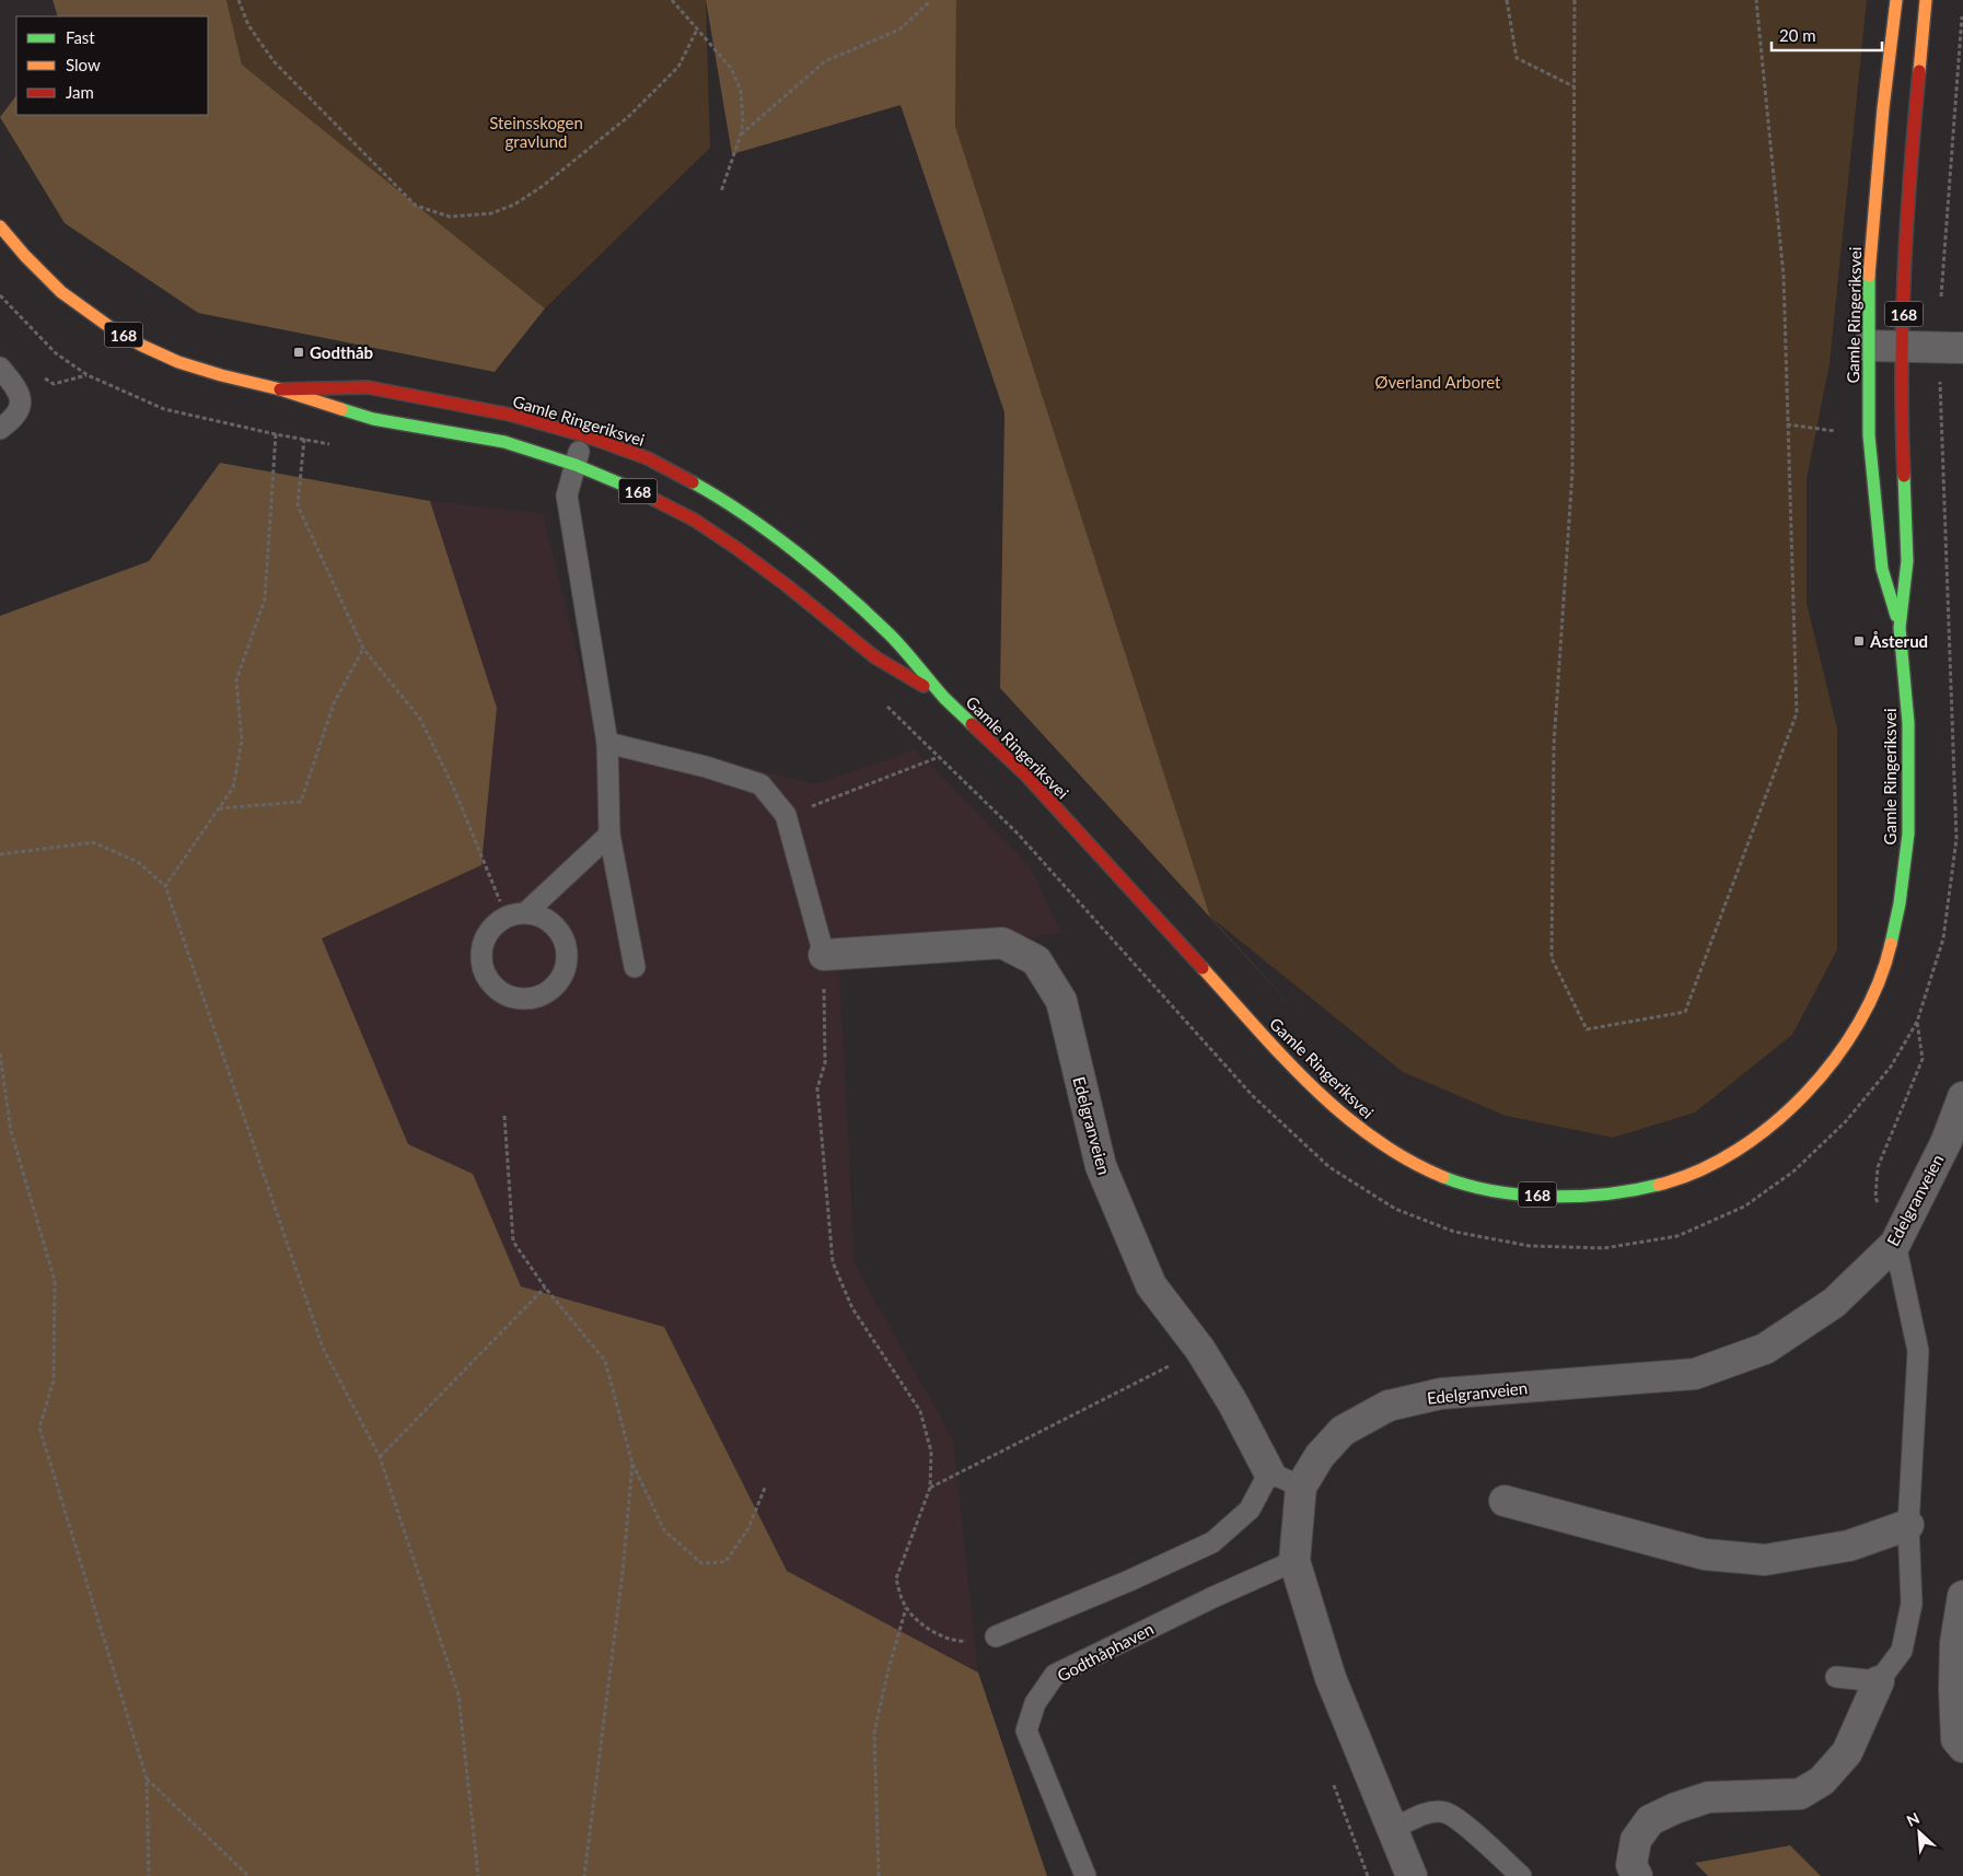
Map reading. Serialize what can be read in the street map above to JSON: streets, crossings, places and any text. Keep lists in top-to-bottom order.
{
  "streets": {
    "main road": ["168", "Gamle Ringeriksvei"],
    "street": ["Edelgranveien"],
    "lane": ["Godthåphaven"]
  },
  "crossings": [
    ["Edelgranveien", "Godthåphaven"]
  ],
  "parks": ["Steinsskogen gravlund", "Øverland Arboret"],
  "places": {
    "transit": ["Godthåb", "Åsterud"]
  },
  "legend": ["Fast", "Slow", "Jam"],
  "scale_bar": "20 m",
  "north": "top left"
}
